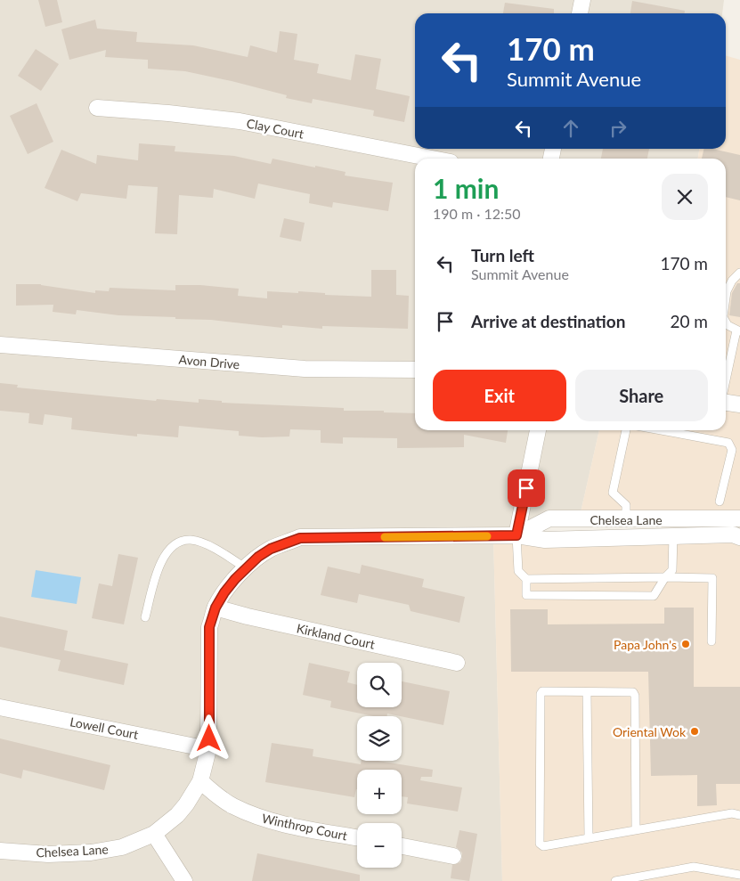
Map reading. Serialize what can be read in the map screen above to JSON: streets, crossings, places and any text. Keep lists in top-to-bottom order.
{
  "streets": {
    "street": [
      "Clay Court",
      "Avon Drive",
      "Chelsea Lane",
      "Kirkland Court",
      "Lowell Court",
      "Winthrop Court"
    ]
  },
  "crossings": [
    ["Chelsea Lane", "Kirkland Court"],
    ["Chelsea Lane", "Lowell Court"],
    ["Chelsea Lane", "Winthrop Court"]
  ],
  "places": ["Papa John's", "Oriental Wok"],
  "page": {
    "turn": ["170 m", "Summit Avenue"],
    "heading": ["1 min", "190 m · 12:50"],
    "list": [
      {
        "name": "Turn left",
        "note": "Summit Avenue",
        "value": "170 m"
      },
      {
        "name": "Arrive at destination",
        "value": "20 m"
      }
    ],
    "buttons": ["Exit", "Share"],
    "map_buttons": ["+", "−"]
  }
}
